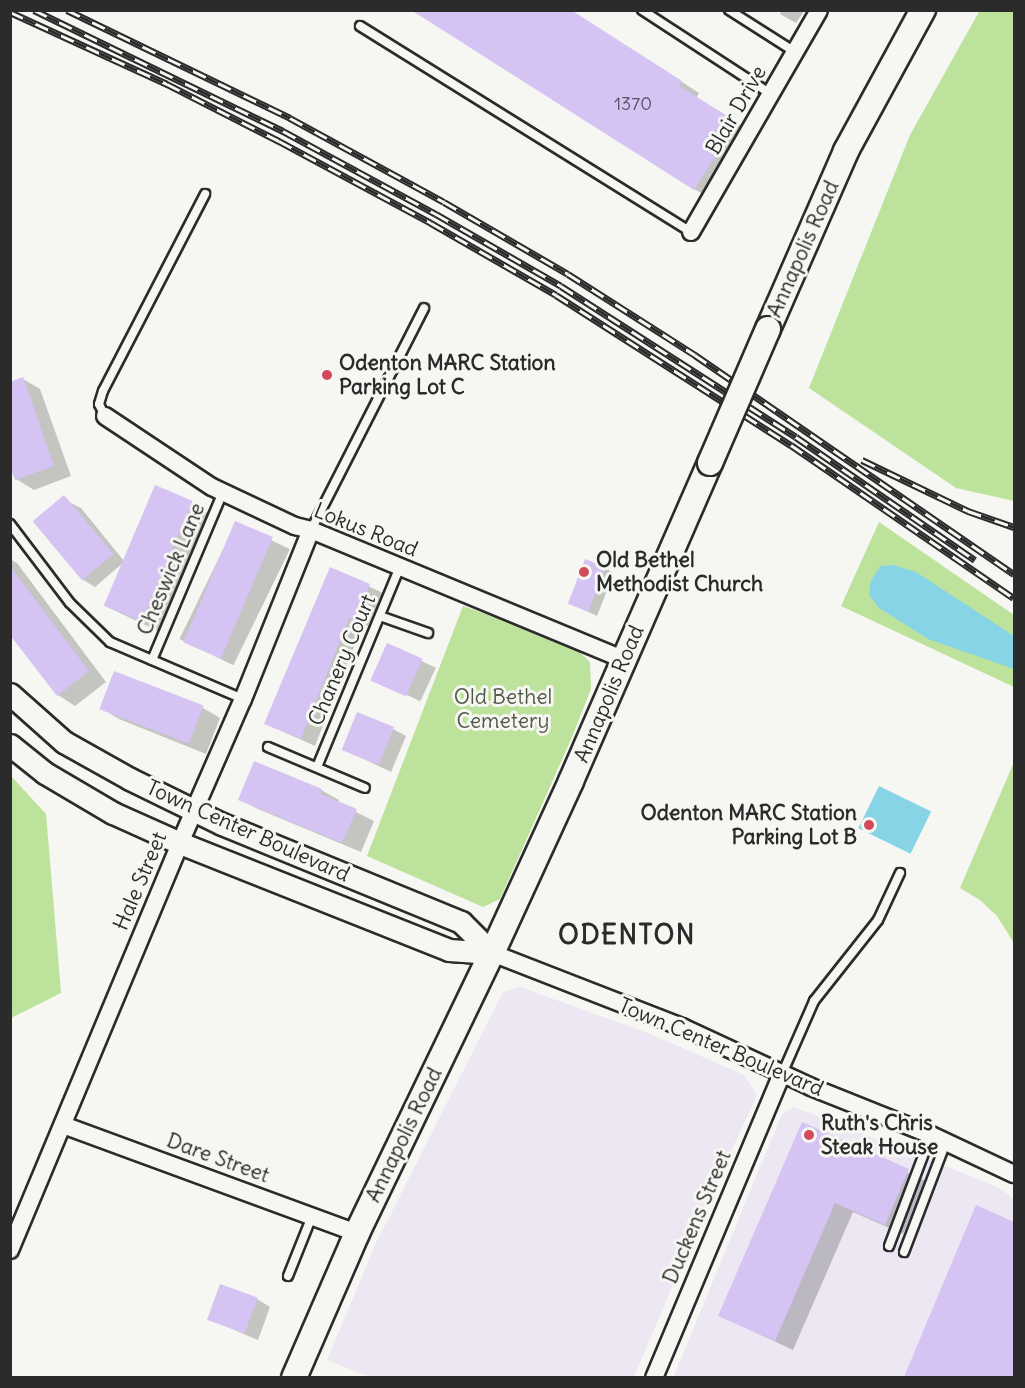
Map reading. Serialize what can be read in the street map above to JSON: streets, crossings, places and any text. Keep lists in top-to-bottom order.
{
  "streets": {
    "main road": ["Annapolis Road"],
    "street": [
      "Blair Drive",
      "Lokus Road",
      "Town Center Boulevard",
      "Hale Street",
      "Dare Street",
      "Duckens Street"
    ],
    "lane": ["Cheswick Lane", "Chanery Court"]
  },
  "crossings": [
    ["Annapolis Road", "Lokus Road"],
    ["Annapolis Road", "Town Center Boulevard"],
    ["Annapolis Road", "Dare Street"],
    ["Lokus Road", "Cheswick Lane"],
    ["Lokus Road", "Chanery Court"],
    ["Lokus Road", "Hale Street"],
    ["Town Center Boulevard", "Hale Street"],
    ["Town Center Boulevard", "Duckens Street"],
    ["Hale Street", "Dare Street"]
  ],
  "districts": ["ODENTON"],
  "parks": ["Old Bethel Cemetery"],
  "places": [
    "Odenton MARC Station Parking Lot C",
    "Old Bethel Methodist Church",
    "Odenton MARC Station Parking Lot B",
    "Ruth's Chris Steak House"
  ],
  "house_numbers": ["1370"]
}
